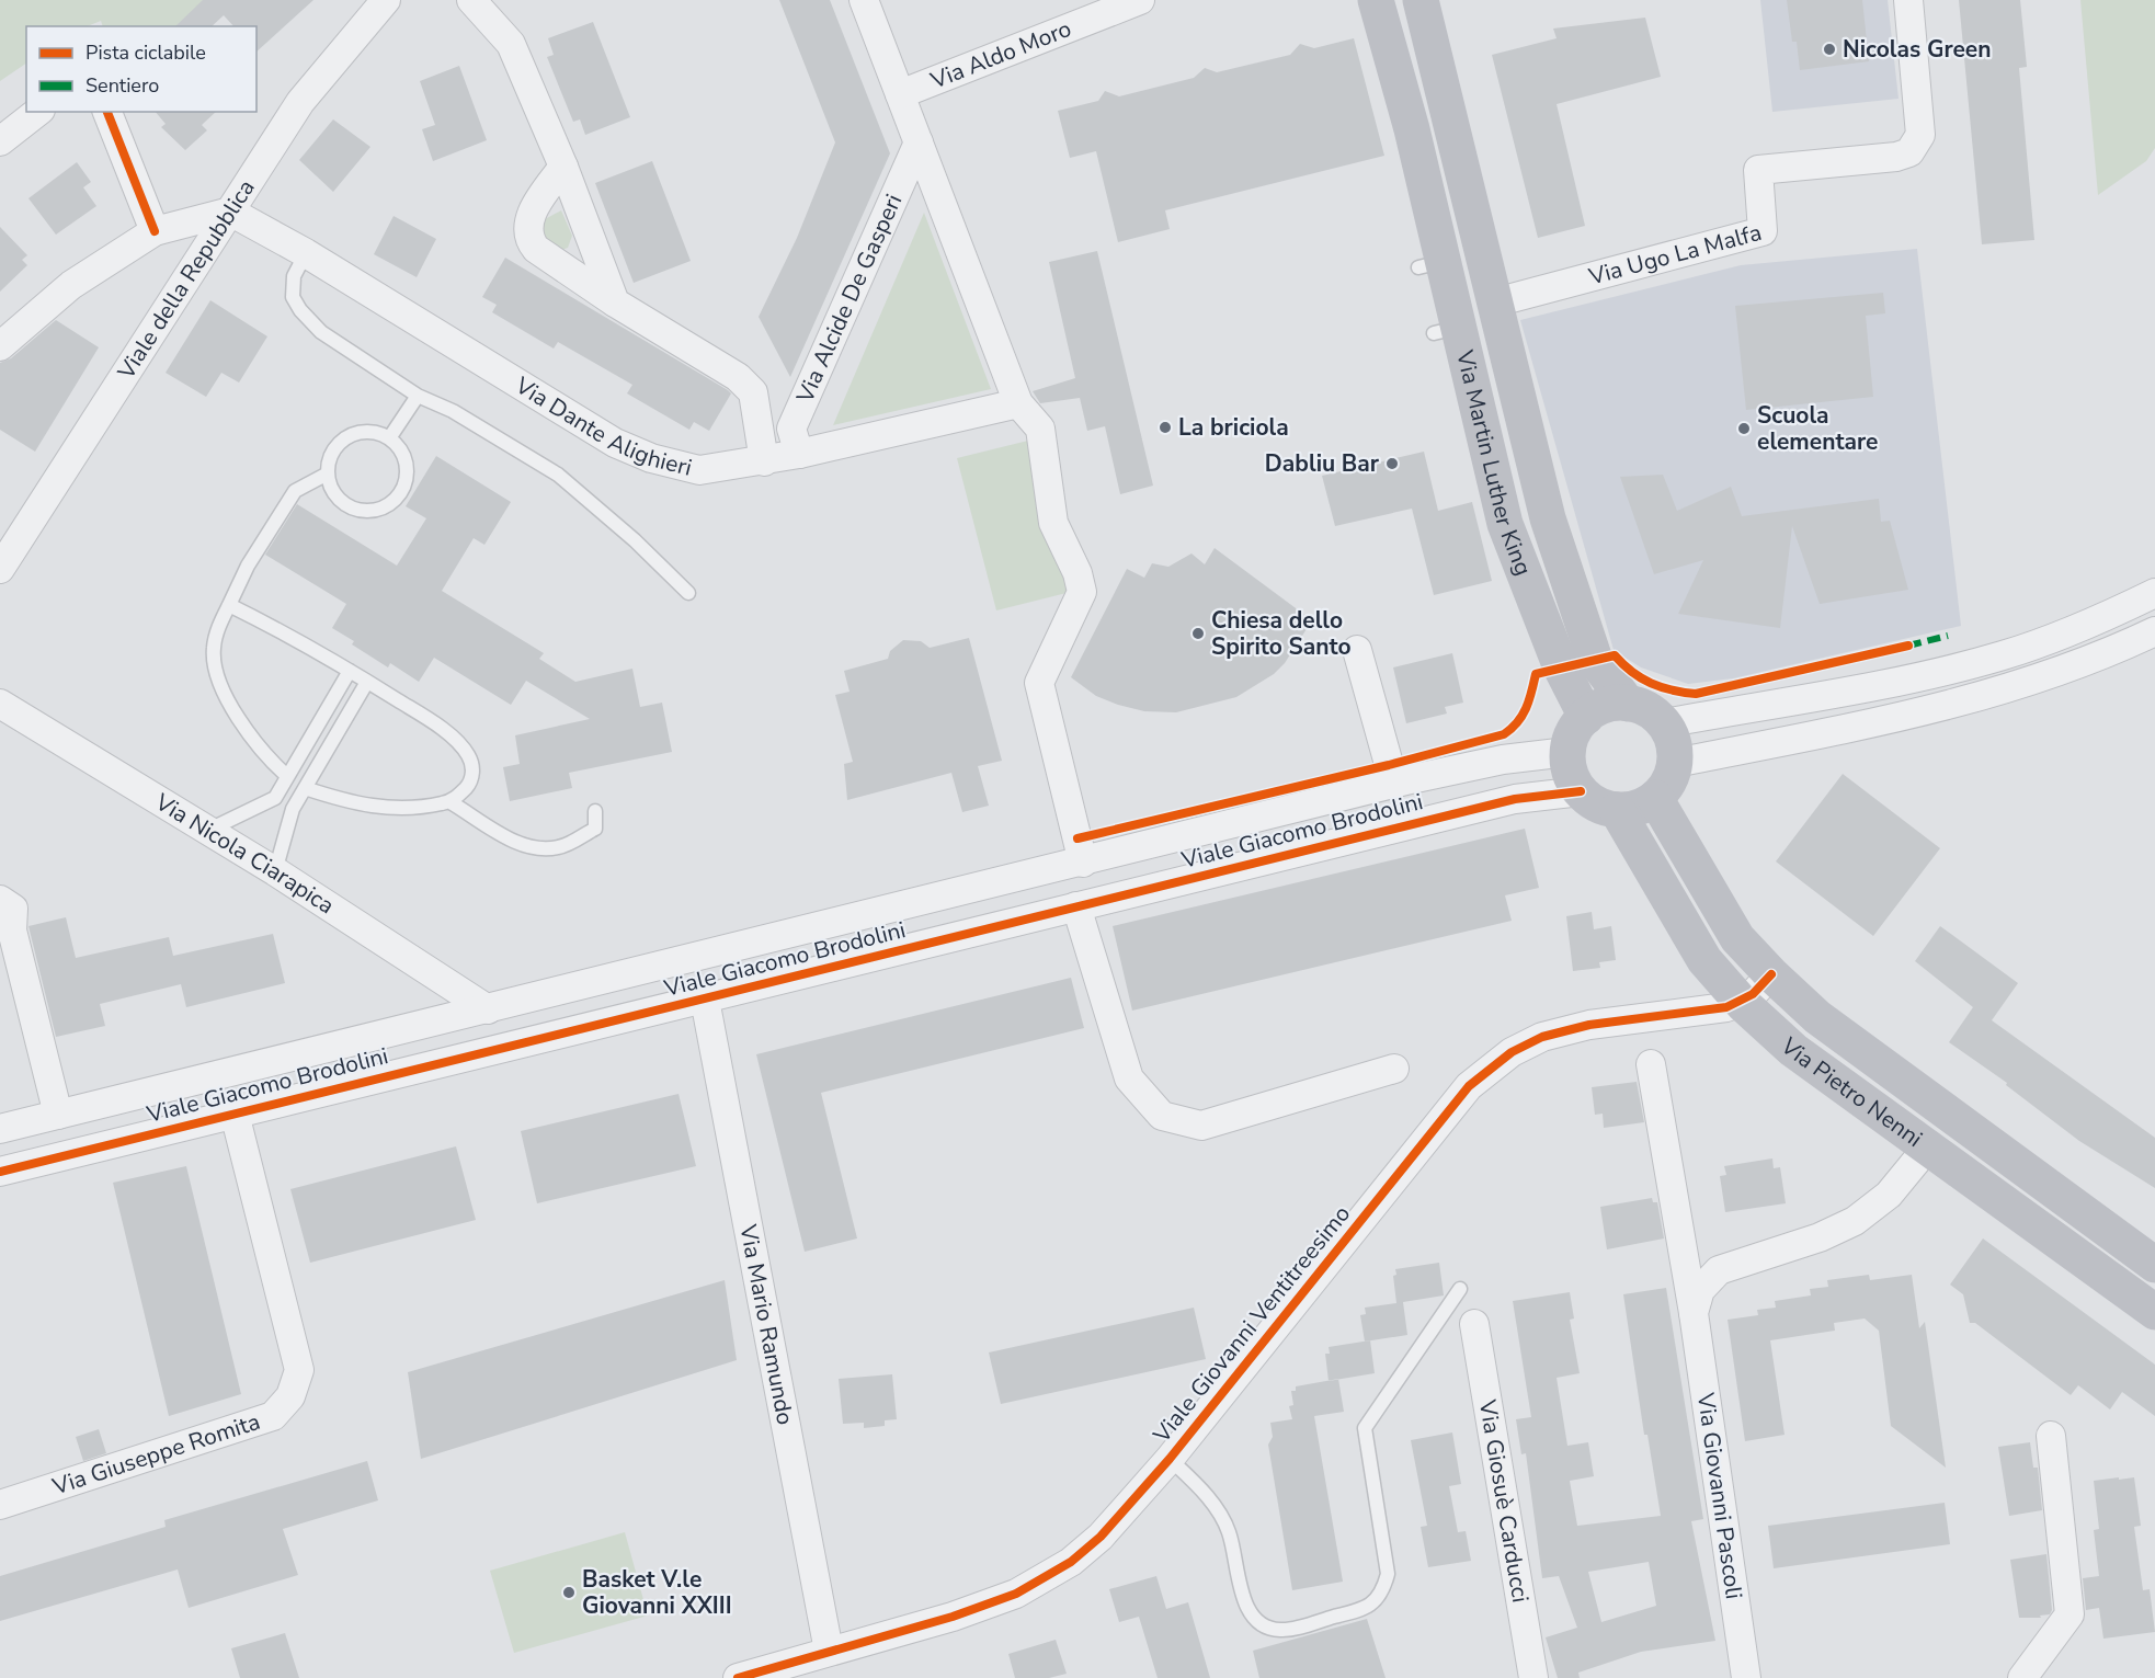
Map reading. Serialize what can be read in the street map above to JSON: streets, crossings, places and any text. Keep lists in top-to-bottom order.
{
  "streets": {
    "street": [
      "Via Aldo Moro",
      "Via Ugo La Malfa",
      "Viale della Repubblica",
      "Via Alcide De Gasperi",
      "Via Dante Alighieri",
      "Via Martin Luther King",
      "Viale Giacomo Brodolini",
      "Via Nicola Ciarapica",
      "Via Pietro Nenni",
      "Viale Giovanni Ventitreesimo",
      "Via Mario Ramundo",
      "Via Giuseppe Romita",
      "Via Giovanni Pascoli",
      "Via Giosuè Carducci"
    ]
  },
  "crossings": [
    ["Via Aldo Moro", "Via Alcide De Gasperi"],
    ["Via Ugo La Malfa", "Via Martin Luther King"],
    ["Viale della Repubblica", "Via Dante Alighieri"],
    ["Via Alcide De Gasperi", "Via Dante Alighieri"],
    ["Via Martin Luther King", "Viale Giacomo Brodolini"],
    ["Via Martin Luther King", "Via Pietro Nenni"],
    ["Viale Giacomo Brodolini", "Via Nicola Ciarapica"],
    ["Viale Giacomo Brodolini", "Via Pietro Nenni"],
    ["Viale Giacomo Brodolini", "Via Mario Ramundo"],
    ["Viale Giacomo Brodolini", "Via Giuseppe Romita"],
    ["Via Pietro Nenni", "Viale Giovanni Ventitreesimo"],
    ["Viale Giovanni Ventitreesimo", "Via Mario Ramundo"]
  ],
  "places": [
    "Nicolas Green",
    "La briciola",
    "Scuola elementare",
    "Dabliu Bar",
    "Chiesa dello Spirito Santo",
    "Basket V.le Giovanni XXIII"
  ],
  "legend": ["Pista ciclabile", "Sentiero"]
}
